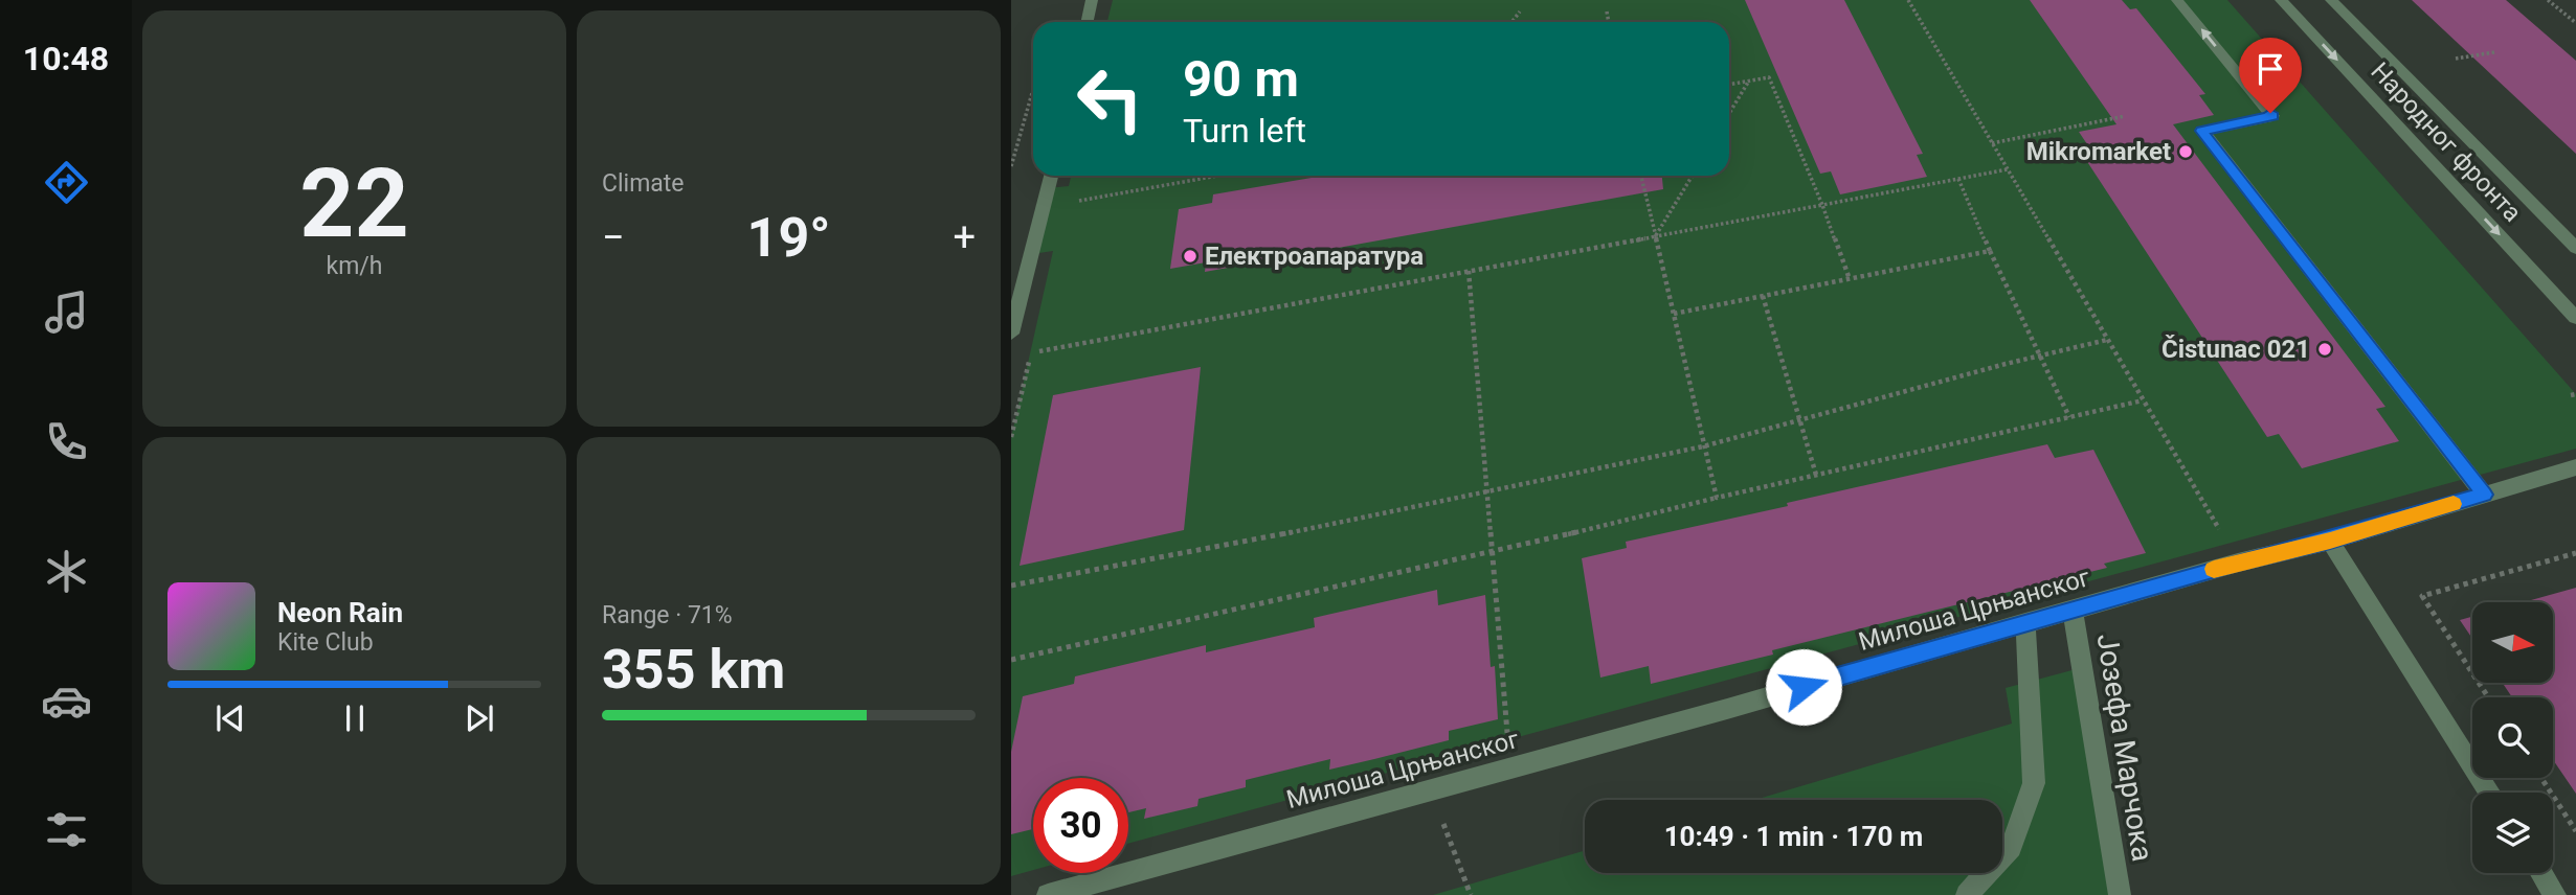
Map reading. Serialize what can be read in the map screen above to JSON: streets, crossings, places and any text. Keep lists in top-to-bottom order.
{
  "streets": {
    "street": ["Народног фронта", "Милоша Црњанског", "Јозефа Марчока"]
  },
  "crossings": [
    ["Милоша Црњанског", "Јозефа Марчока"]
  ],
  "places": ["Mikromarket", "Електроапаратура", "Čistunac 021"],
  "north": "right",
  "page": {
    "tabs": "10:48",
    "tile": [
      ["22", "km/h"],
      "Climate",
      ["Range · 71%", "355 km"]
    ],
    "turn": ["90 m", "Turn left"],
    "heat": ["−", "19°", "+"],
    "song": ["Neon Rain", "Kite Club"],
    "limit": "30",
    "trip": "10:49 · 1 min · 170 m"
  }
}
